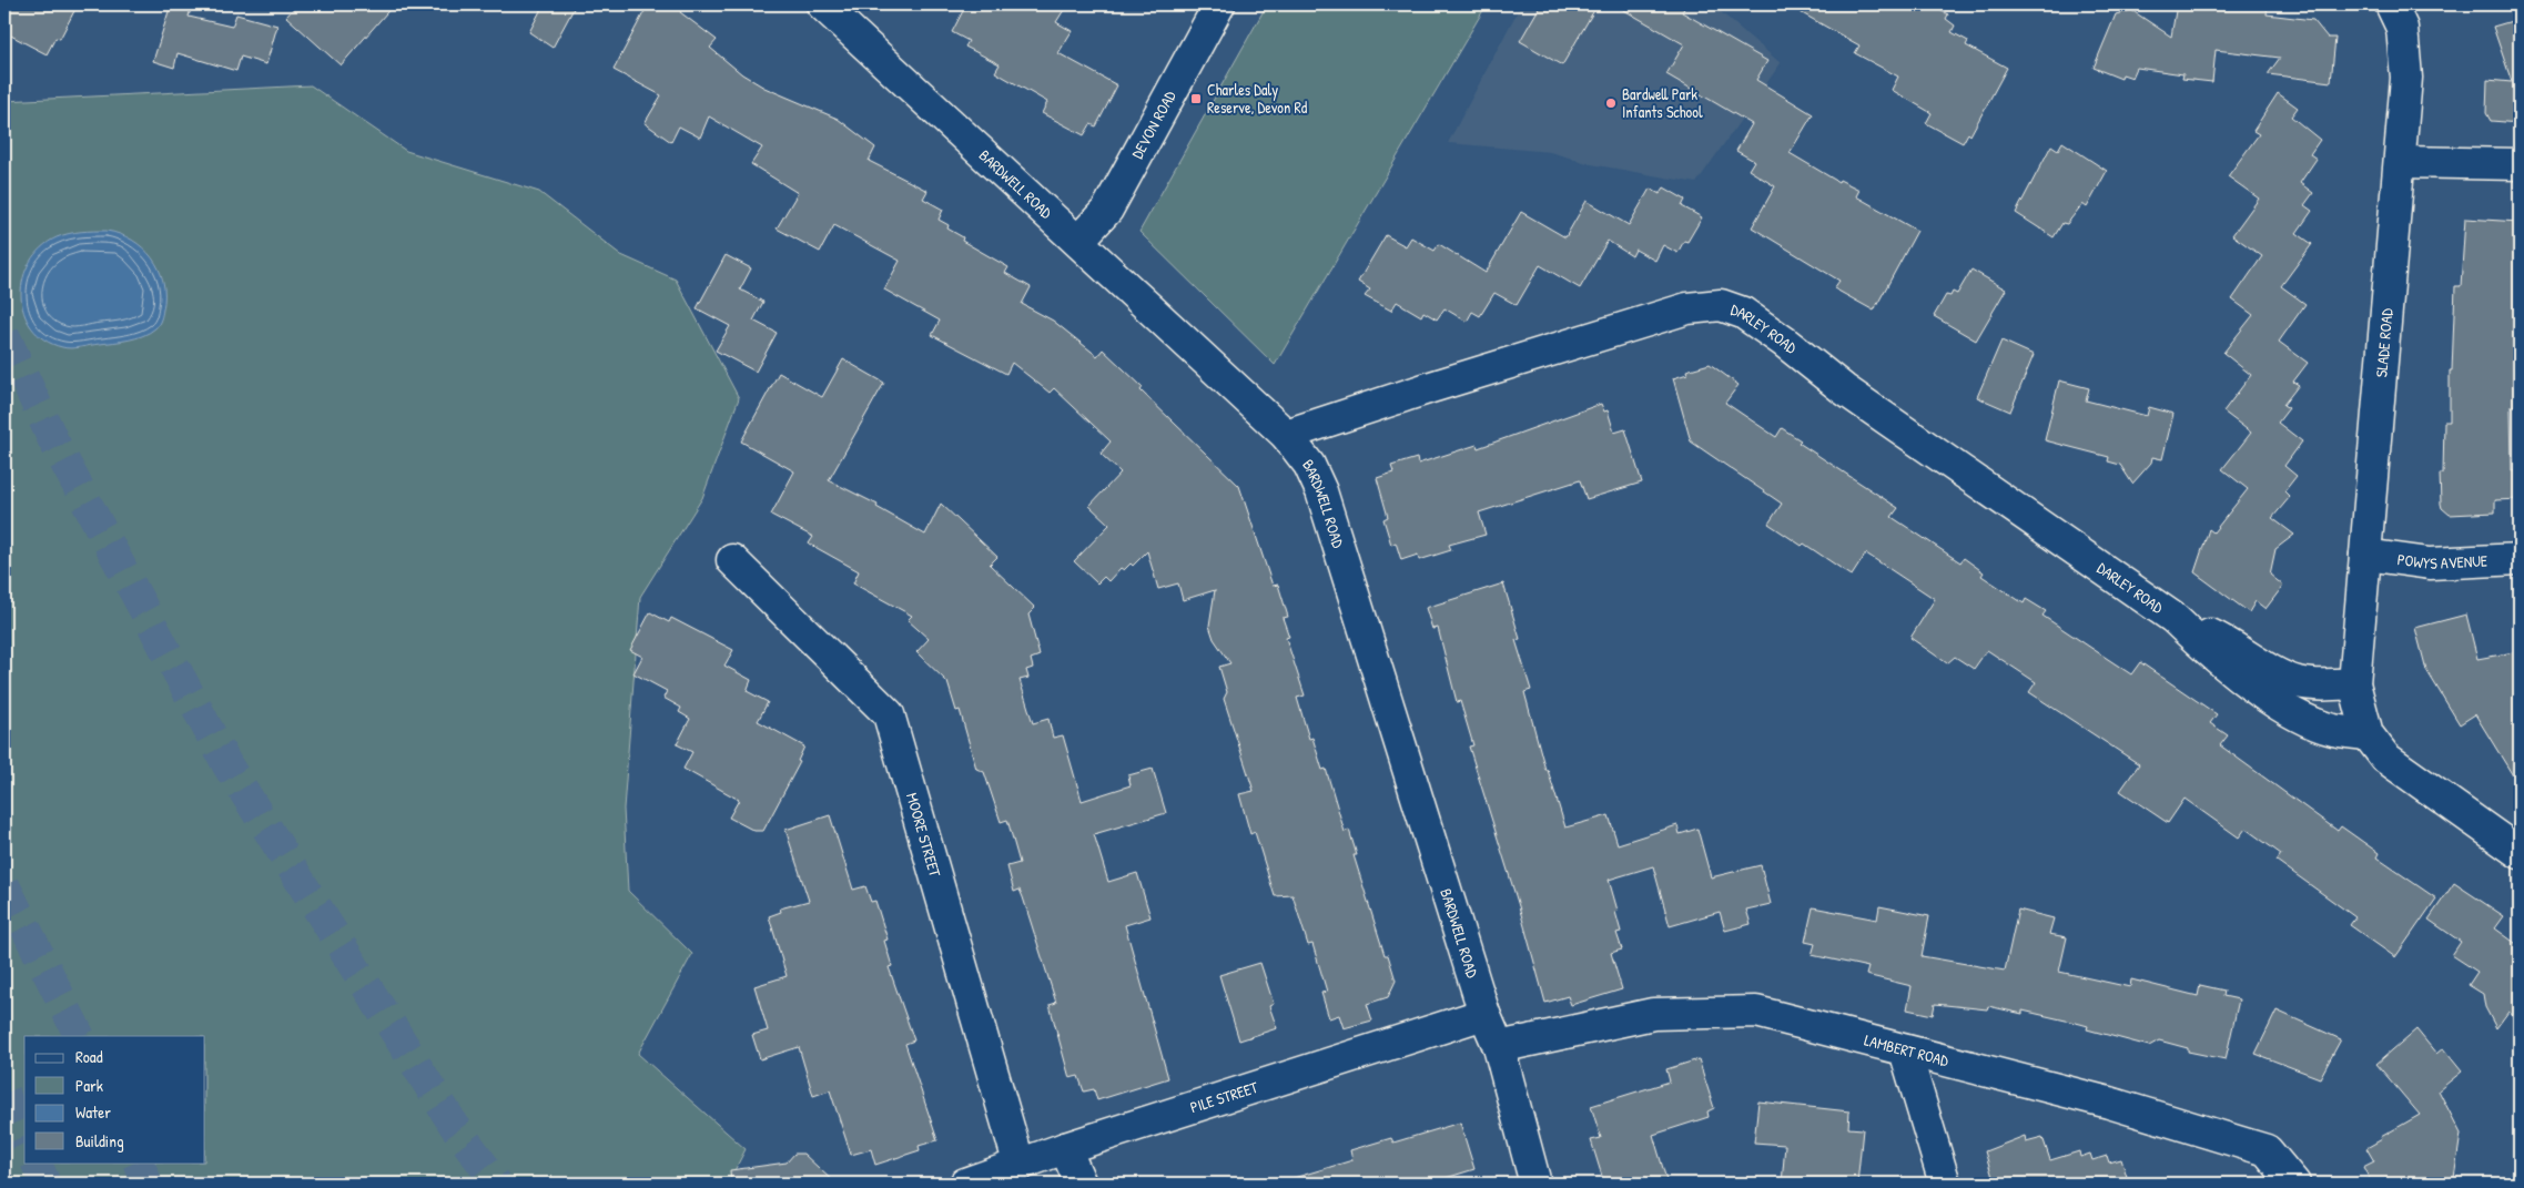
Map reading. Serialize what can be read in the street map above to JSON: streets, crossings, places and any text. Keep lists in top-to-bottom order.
{
  "streets": {
    "street": [
      "DEVON ROAD",
      "BARDWELL ROAD",
      "DARLEY ROAD",
      "SLADE ROAD",
      "POWYS AVENUE",
      "MOORE STREET",
      "LAMBERT ROAD",
      "PILE STREET"
    ]
  },
  "crossings": [
    ["DEVON ROAD", "BARDWELL ROAD"],
    ["BARDWELL ROAD", "DARLEY ROAD"],
    ["BARDWELL ROAD", "LAMBERT ROAD"],
    ["BARDWELL ROAD", "PILE STREET"],
    ["DARLEY ROAD", "SLADE ROAD"],
    ["SLADE ROAD", "POWYS AVENUE"],
    ["MOORE STREET", "PILE STREET"]
  ],
  "places": {
    "transit": ["Charles Daly Reserve, Devon Rd"],
    "other": ["Bardwell Park Infants School"]
  },
  "legend": [
    "Road",
    "Park",
    "Water",
    "Building"
  ]
}
